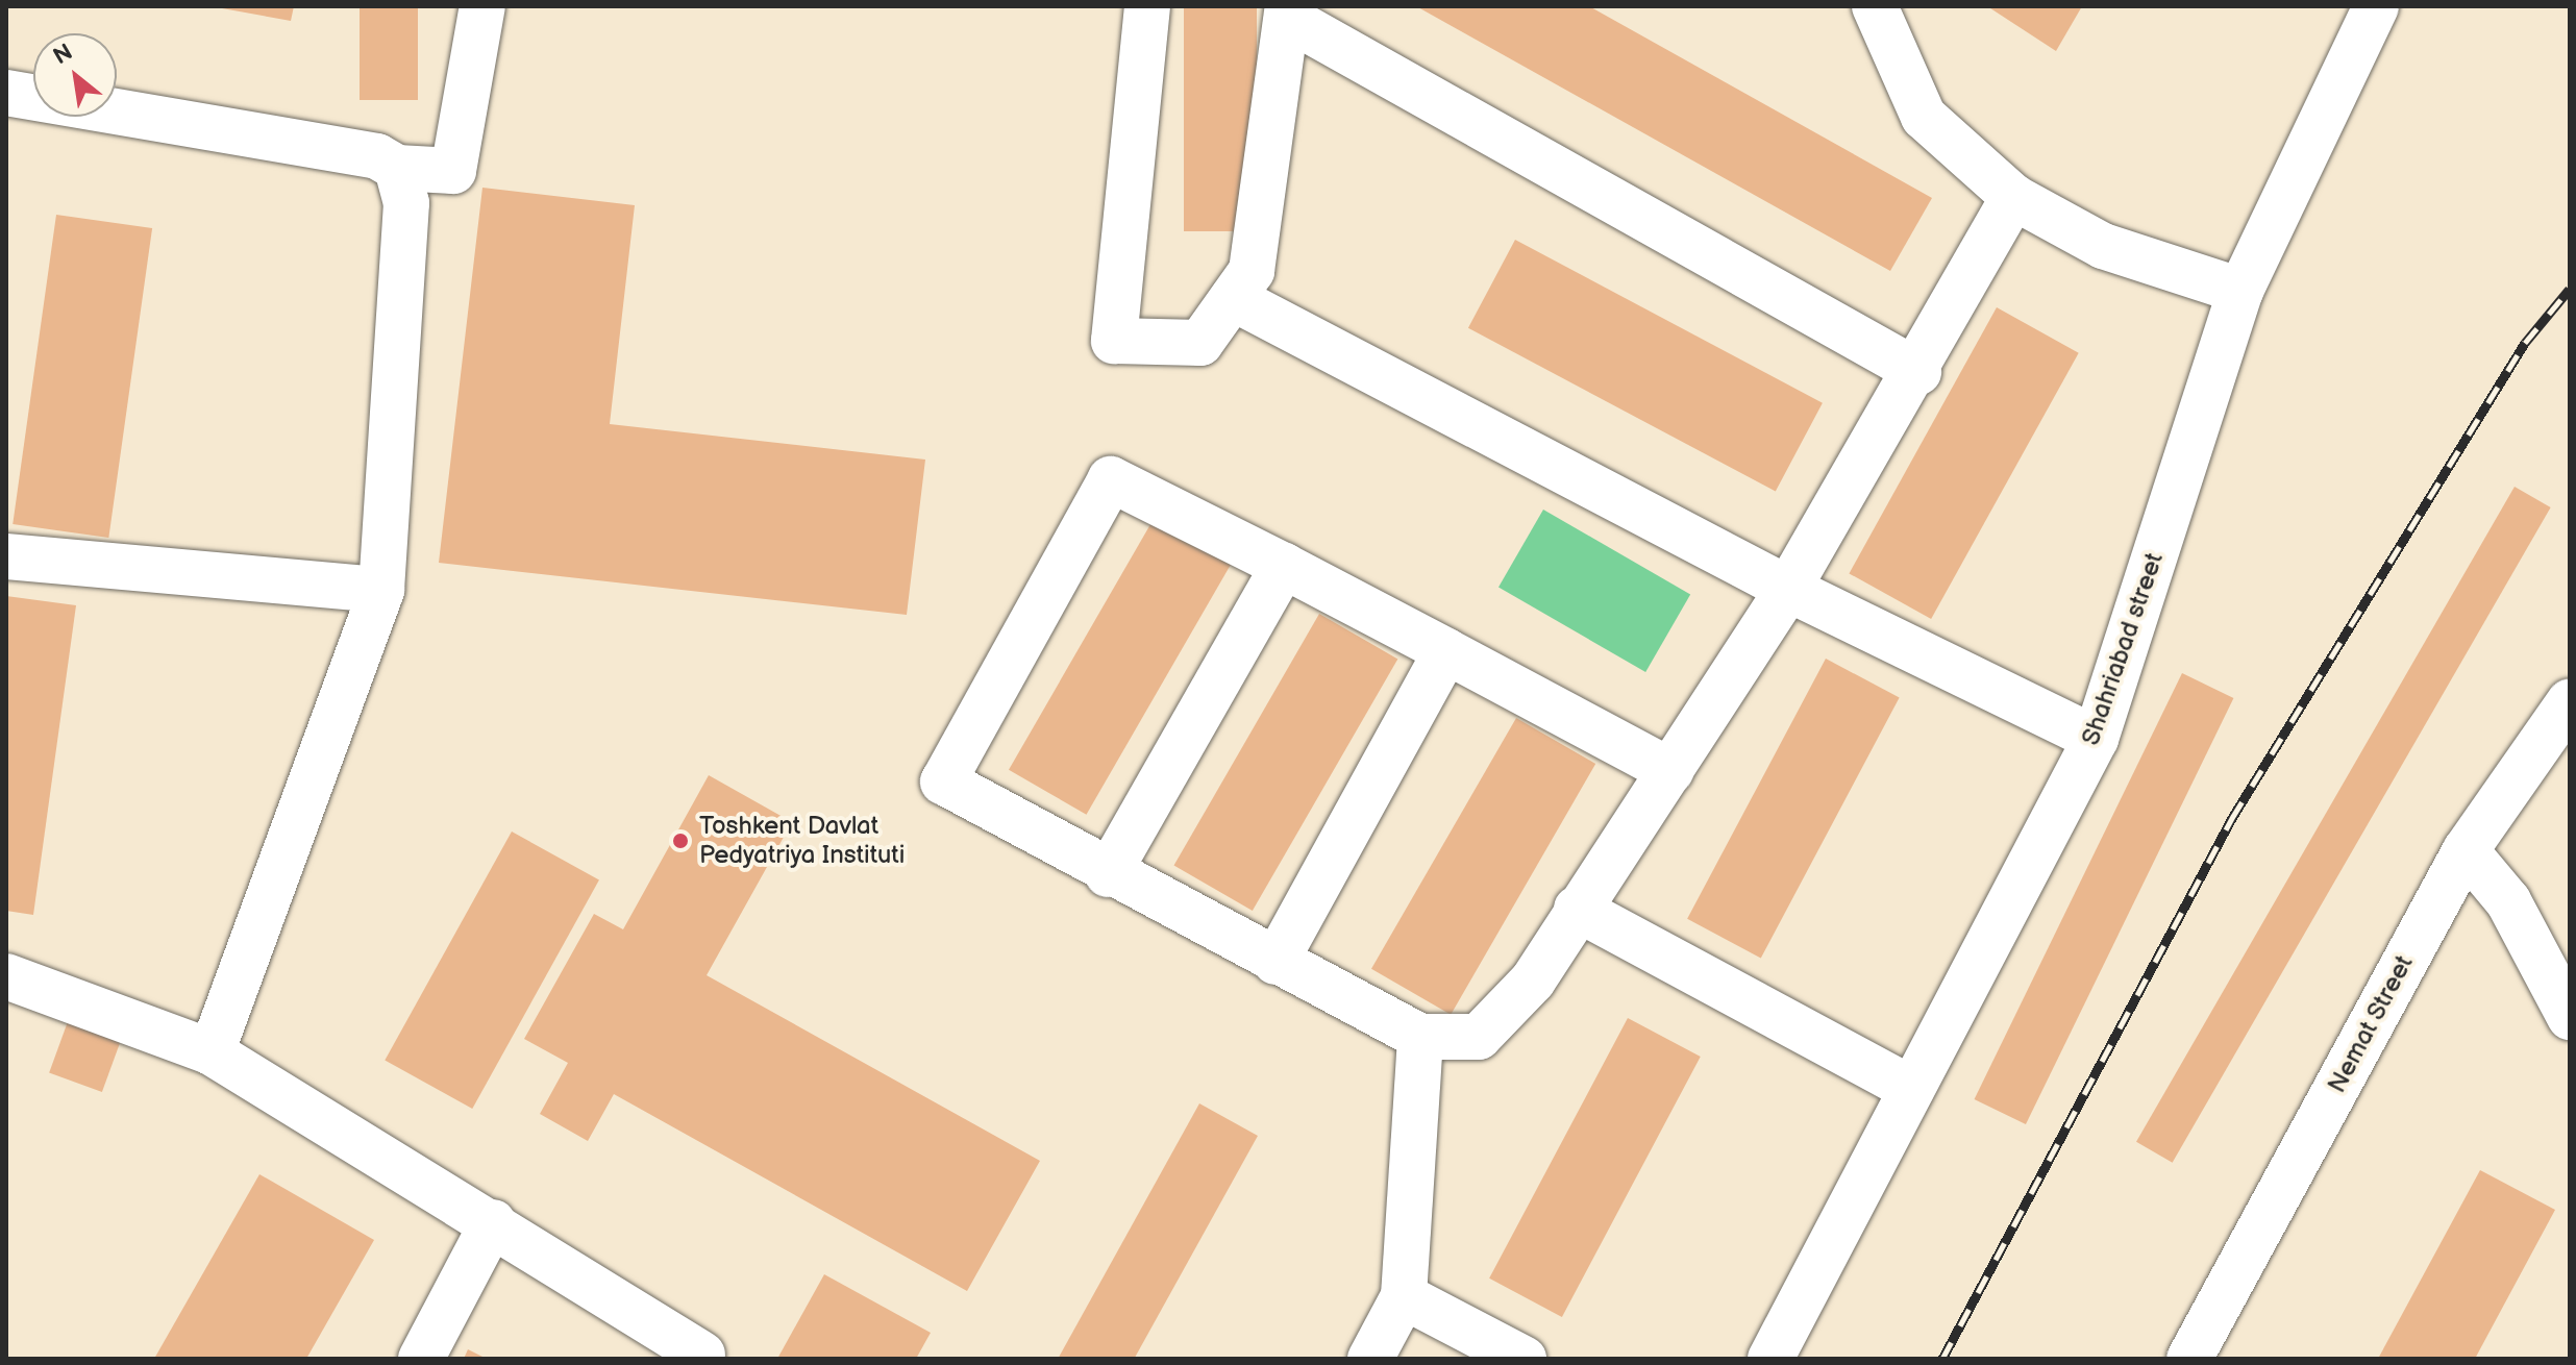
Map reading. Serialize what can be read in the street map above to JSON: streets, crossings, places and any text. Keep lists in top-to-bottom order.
{
  "streets": {
    "street": ["Shahriabad street", "Nemat Street"]
  },
  "places": ["Toshkent Davlat Pedyatriya Instituti"],
  "north": "top left"
}
